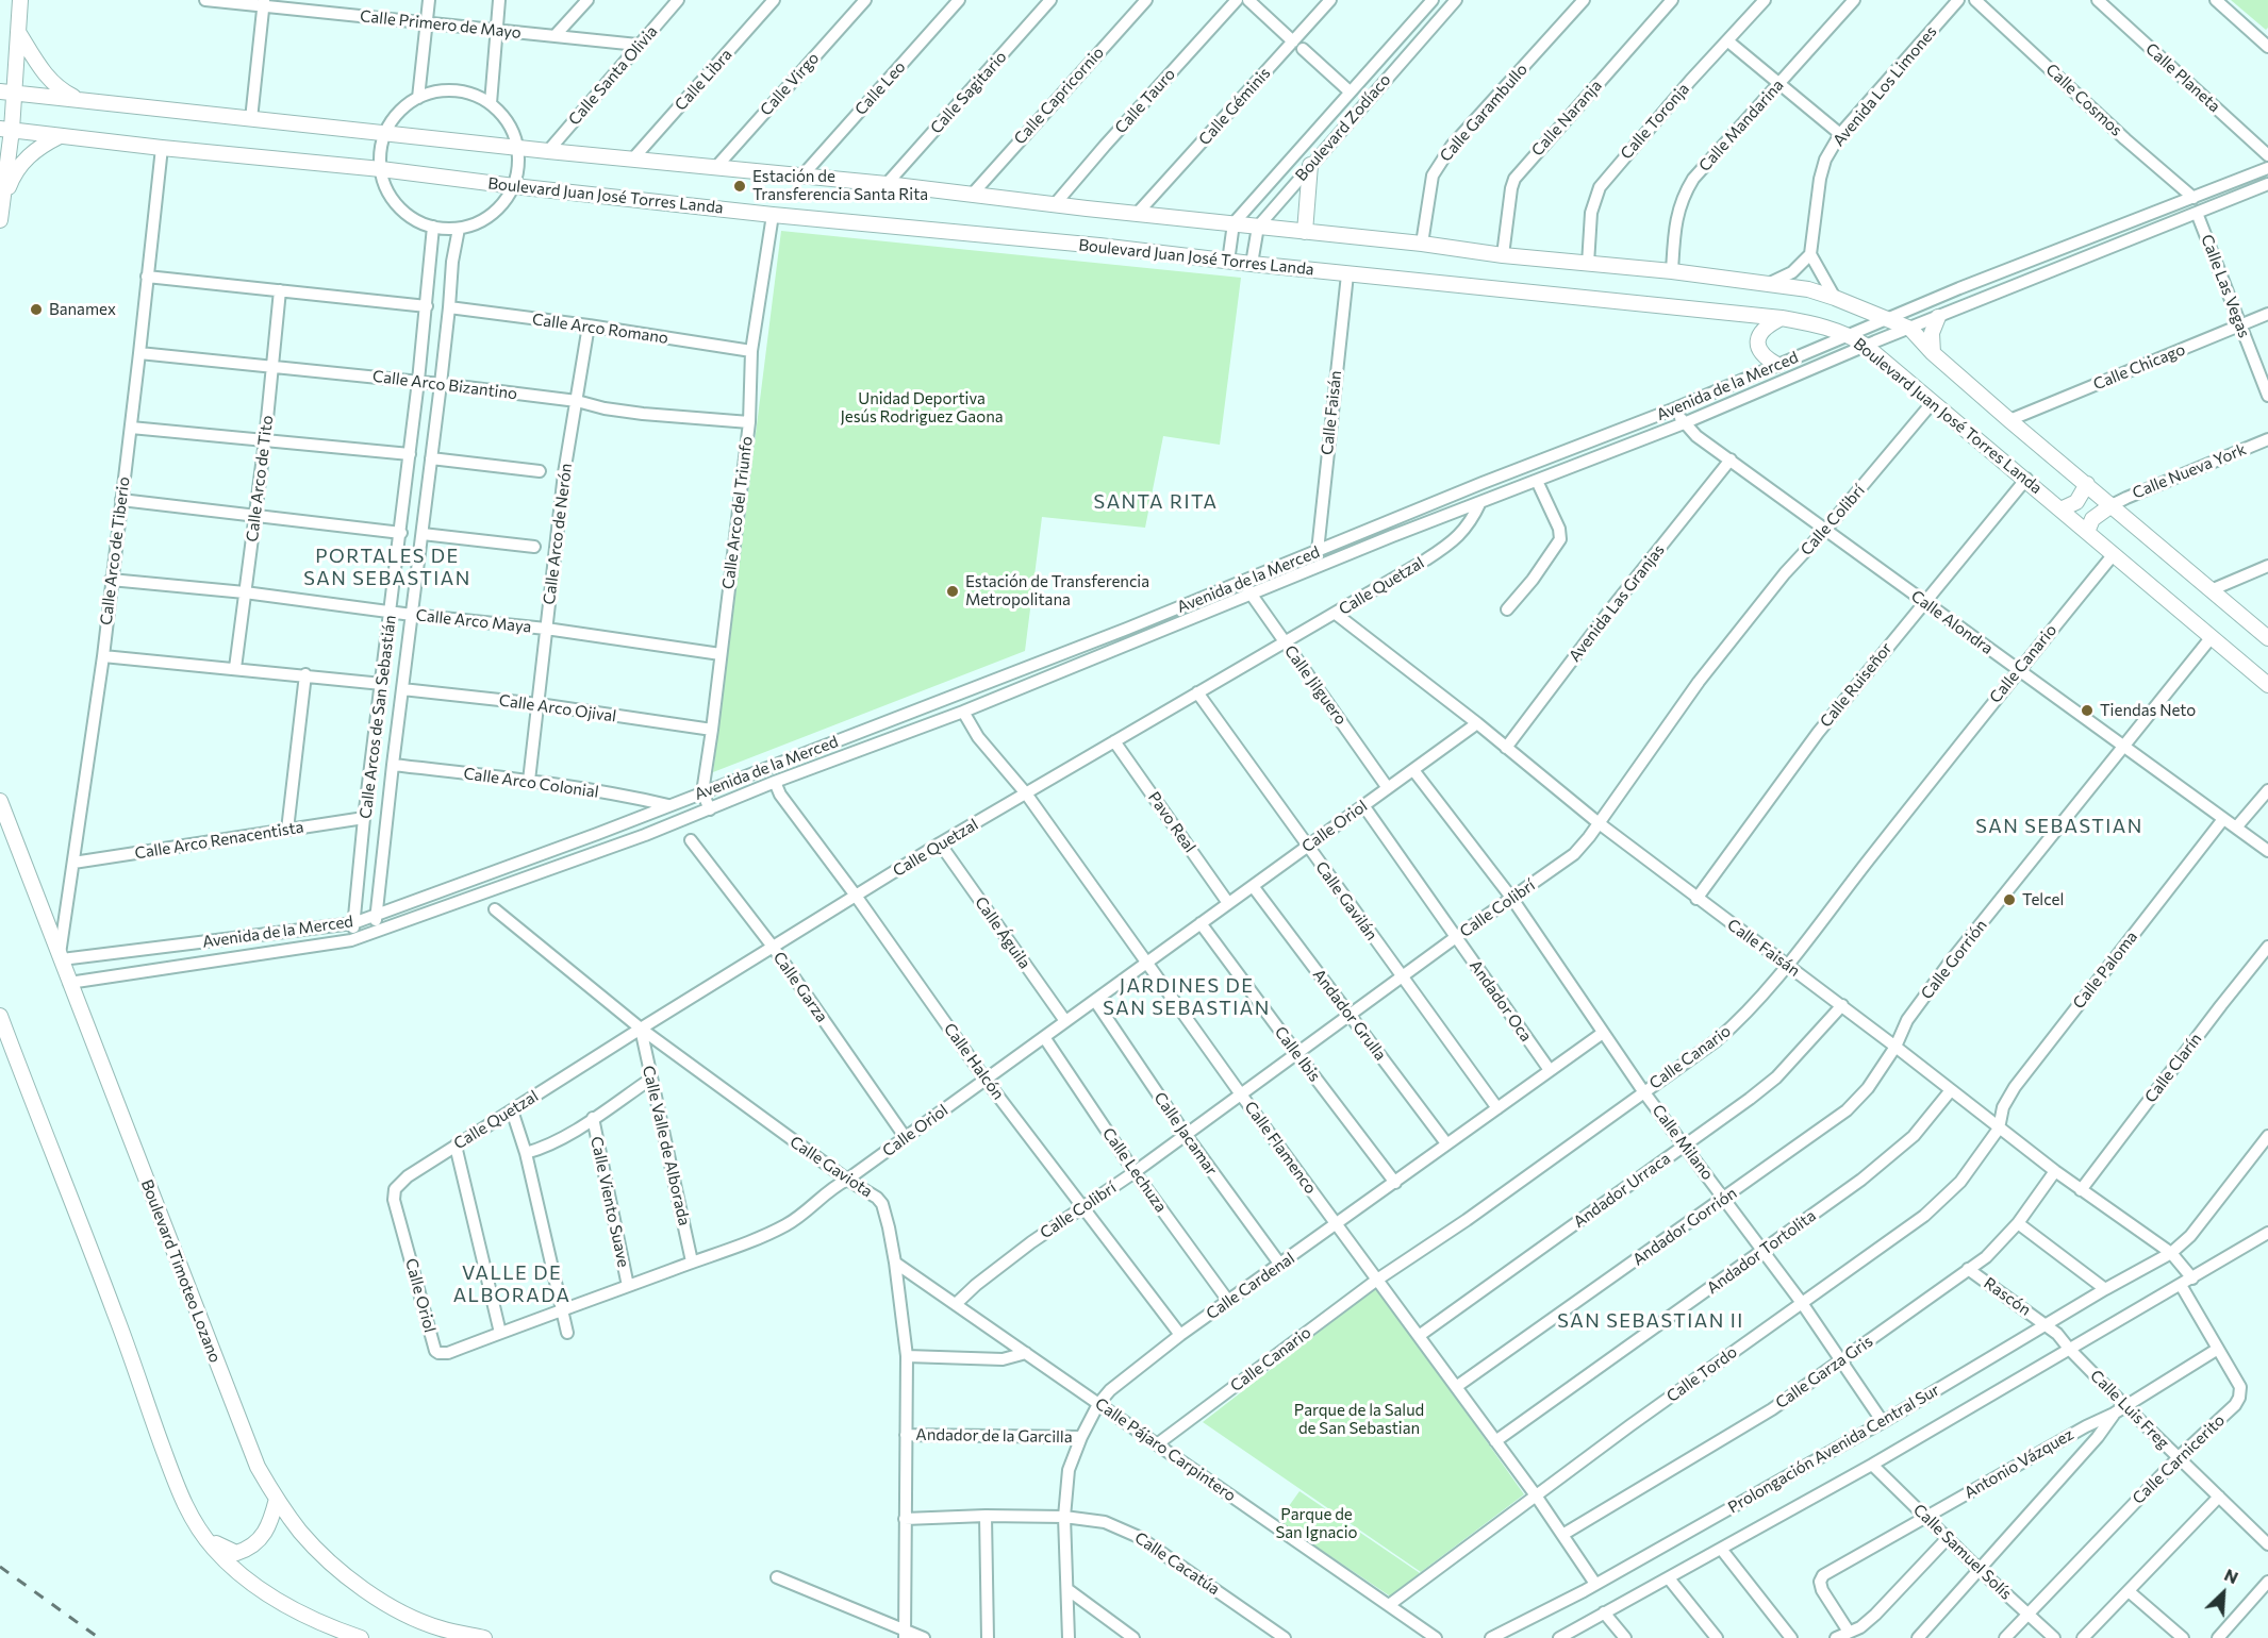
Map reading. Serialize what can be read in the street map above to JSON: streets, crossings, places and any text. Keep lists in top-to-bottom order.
{
  "streets": {
    "main road": ["Boulevard Juan José Torres Landa", "Boulevard Timoteo Lozano"],
    "street": [
      "Calle Primero de Mayo",
      "Calle Santa Olivia",
      "Calle Planeta",
      "Calle Libra",
      "Calle Virgo",
      "Avenida Los Limones",
      "Calle Leo",
      "Calle Sagitario",
      "Calle Capricornio",
      "Calle Cosmos",
      "Calle Tauro",
      "Calle Géminis",
      "Calle Garambullo",
      "Calle Naranja",
      "Calle Toronja",
      "Calle Mandarina",
      "Boulevard Zodíaco",
      "Calle Las Vegas",
      "Calle Arco Romano",
      "Calle Chicago",
      "Calle Arco Bizantino",
      "Avenida de la Merced",
      "Calle Faisán",
      "Calle Nueva York",
      "Calle Arco de Tito",
      "Calle Arco del Triunfo",
      "Calle Colibrí",
      "Calle Arco de Nerón",
      "Calle Arco de Tiberio",
      "Calle Quetzal",
      "Avenida Las Granjas",
      "Calle Arco Maya",
      "Calle Alondra",
      "Calle Canario",
      "Calle Jilguero",
      "Calle Ruiseñor",
      "Calle Arco Ojival",
      "Calle Arcos de San Sebastián",
      "Calle Arco Colonial",
      "Pavo Real",
      "Calle Oriol",
      "Calle Arco Renacentista",
      "Calle Gavilán",
      "Calle Águila",
      "Calle Gorrión",
      "Calle Paloma",
      "Calle Garza",
      "Andador Oca",
      "Andador Grulla",
      "Calle Ibis",
      "Calle Halcón",
      "Calle Clarín",
      "Calle Jacamar",
      "Calle Milano",
      "Calle Valle de Alborada",
      "Calle Flamenco",
      "Calle Gaviota",
      "Calle Lechuza",
      "Andador Urraca",
      "Calle Viento Suave",
      "Andador Gorrión",
      "Andador Tortolita",
      "Calle Cardenal",
      "Rascón",
      "Calle Garza Gris",
      "Calle Tordo",
      "Calle Luis Freg",
      "Andador de la Garcilla",
      "Prolongación Avenida Central Sur",
      "Calle Pájaro Carpintero",
      "Calle Carnicerito",
      "Antonio Vázquez",
      "Calle Samuel Solís",
      "Calle Cacatúa"
    ]
  },
  "crossings": [
    ["Calle Primero de Mayo", "Calle Santa Olivia"],
    ["Calle Santa Olivia", "Boulevard Juan José Torres Landa"],
    ["Calle Libra", "Boulevard Juan José Torres Landa"],
    ["Calle Virgo", "Boulevard Juan José Torres Landa"],
    ["Calle Leo", "Boulevard Juan José Torres Landa"],
    ["Calle Sagitario", "Boulevard Juan José Torres Landa"],
    ["Calle Capricornio", "Boulevard Juan José Torres Landa"],
    ["Calle Cosmos", "Avenida de la Merced"],
    ["Calle Tauro", "Boulevard Juan José Torres Landa"],
    ["Calle Géminis", "Boulevard Juan José Torres Landa"],
    ["Calle Garambullo", "Boulevard Juan José Torres Landa"],
    ["Calle Naranja", "Boulevard Juan José Torres Landa"],
    ["Calle Toronja", "Boulevard Juan José Torres Landa"],
    ["Calle Mandarina", "Boulevard Juan José Torres Landa"],
    ["Boulevard Zodíaco", "Boulevard Juan José Torres Landa"],
    ["Boulevard Juan José Torres Landa", "Calle Chicago"],
    ["Boulevard Juan José Torres Landa", "Avenida de la Merced"],
    ["Boulevard Juan José Torres Landa", "Calle Faisán"],
    ["Boulevard Juan José Torres Landa", "Calle Nueva York"],
    ["Boulevard Juan José Torres Landa", "Calle Arco del Triunfo"],
    ["Boulevard Juan José Torres Landa", "Calle Colibrí"],
    ["Boulevard Juan José Torres Landa", "Calle Arco de Tiberio"],
    ["Boulevard Juan José Torres Landa", "Calle Canario"],
    ["Boulevard Juan José Torres Landa", "Calle Ruiseñor"],
    ["Boulevard Juan José Torres Landa", "Calle Gorrión"],
    ["Calle Las Vegas", "Calle Chicago"],
    ["Calle Las Vegas", "Avenida de la Merced"],
    ["Calle Arco Romano", "Calle Arco del Triunfo"],
    ["Calle Arco Romano", "Calle Arco de Nerón"],
    ["Calle Arco Romano", "Calle Arcos de San Sebastián"],
    ["Calle Arco Bizantino", "Calle Arco de Tito"],
    ["Calle Arco Bizantino", "Calle Arco del Triunfo"],
    ["Calle Arco Bizantino", "Calle Arco de Nerón"],
    ["Calle Arco Bizantino", "Calle Arco de Tiberio"],
    ["Calle Arco Bizantino", "Calle Arcos de San Sebastián"],
    ["Avenida de la Merced", "Calle Faisán"],
    ["Avenida de la Merced", "Calle Arco del Triunfo"],
    ["Avenida de la Merced", "Calle Arco de Tiberio"],
    ["Avenida de la Merced", "Calle Quetzal"],
    ["Avenida de la Merced", "Calle Alondra"],
    ["Avenida de la Merced", "Calle Jilguero"],
    ["Avenida de la Merced", "Calle Arcos de San Sebastián"],
    ["Avenida de la Merced", "Calle Arco Colonial"],
    ["Avenida de la Merced", "Calle Halcón"],
    ["Avenida de la Merced", "Calle Flamenco"],
    ["Avenida de la Merced", "Boulevard Timoteo Lozano"],
    ["Calle Faisán", "Calle Colibrí"],
    ["Calle Faisán", "Calle Quetzal"],
    ["Calle Faisán", "Avenida Las Granjas"],
    ["Calle Faisán", "Calle Canario"],
    ["Calle Faisán", "Calle Ruiseñor"],
    ["Calle Faisán", "Calle Oriol"],
    ["Calle Faisán", "Calle Gorrión"],
    ["Calle Faisán", "Calle Paloma"],
    ["Calle Faisán", "Calle Clarín"],
    ["Calle Faisán", "Andador Urraca"],
    ["Calle Faisán", "Andador Gorrión"],
    ["Calle Faisán", "Andador Tortolita"],
    ["Calle Faisán", "Calle Garza Gris"],
    ["Calle Faisán", "Calle Tordo"],
    ["Calle Faisán", "Prolongación Avenida Central Sur"],
    ["Calle Arco de Tito", "Calle Arco Maya"],
    ["Calle Arco del Triunfo", "Calle Arco Maya"],
    ["Calle Arco del Triunfo", "Calle Arco Ojival"],
    ["Calle Colibrí", "Calle Alondra"],
    ["Calle Colibrí", "Calle Gavilán"],
    ["Calle Colibrí", "Andador Oca"],
    ["Calle Colibrí", "Andador Grulla"],
    ["Calle Colibrí", "Calle Ibis"],
    ["Calle Colibrí", "Calle Halcón"],
    ["Calle Colibrí", "Calle Jacamar"],
    ["Calle Colibrí", "Calle Milano"],
    ["Calle Colibrí", "Calle Flamenco"],
    ["Calle Colibrí", "Calle Lechuza"],
    ["Calle Colibrí", "Calle Pájaro Carpintero"],
    ["Calle Arco de Nerón", "Calle Arco Maya"],
    ["Calle Arco de Nerón", "Calle Arco Ojival"],
    ["Calle Arco de Nerón", "Calle Arco Colonial"],
    ["Calle Arco de Tiberio", "Calle Arco Maya"],
    ["Calle Arco de Tiberio", "Calle Arco Renacentista"],
    ["Calle Arco de Tiberio", "Boulevard Timoteo Lozano"],
    ["Calle Quetzal", "Calle Jilguero"],
    ["Calle Quetzal", "Pavo Real"],
    ["Calle Quetzal", "Calle Oriol"],
    ["Calle Quetzal", "Calle Gavilán"],
    ["Calle Quetzal", "Calle Águila"],
    ["Calle Quetzal", "Calle Garza"],
    ["Calle Quetzal", "Calle Halcón"],
    ["Calle Quetzal", "Calle Valle de Alborada"],
    ["Calle Quetzal", "Calle Flamenco"],
    ["Calle Quetzal", "Calle Gaviota"],
    ["Avenida Las Granjas", "Calle Alondra"],
    ["Calle Arco Maya", "Calle Arcos de San Sebastián"],
    ["Calle Alondra", "Calle Canario"],
    ["Calle Alondra", "Calle Ruiseñor"],
    ["Calle Alondra", "Calle Gorrión"],
    ["Calle Alondra", "Calle Paloma"],
    ["Calle Canario", "Calle Milano"],
    ["Calle Canario", "Calle Flamenco"],
    ["Calle Canario", "Calle Pájaro Carpintero"],
    ["Calle Jilguero", "Calle Oriol"],
    ["Calle Arco Ojival", "Calle Arcos de San Sebastián"],
    ["Calle Arcos de San Sebastián", "Calle Arco Colonial"],
    ["Calle Arcos de San Sebastián", "Calle Arco Renacentista"],
    ["Pavo Real", "Calle Oriol"],
    ["Calle Oriol", "Calle Gavilán"],
    ["Calle Oriol", "Calle Águila"],
    ["Calle Oriol", "Calle Garza"],
    ["Calle Oriol", "Andador Oca"],
    ["Calle Oriol", "Andador Grulla"],
    ["Calle Oriol", "Calle Ibis"],
    ["Calle Oriol", "Calle Halcón"],
    ["Calle Oriol", "Calle Jacamar"],
    ["Calle Oriol", "Calle Milano"],
    ["Calle Oriol", "Calle Valle de Alborada"],
    ["Calle Oriol", "Calle Flamenco"],
    ["Calle Oriol", "Calle Gaviota"],
    ["Calle Oriol", "Calle Lechuza"],
    ["Calle Oriol", "Calle Viento Suave"],
    ["Calle Gavilán", "Calle Cardenal"],
    ["Calle Gorrión", "Andador Gorrión"],
    ["Calle Paloma", "Calle Tordo"],
    ["Andador Oca", "Calle Cardenal"],
    ["Andador Grulla", "Calle Cardenal"],
    ["Calle Ibis", "Calle Cardenal"],
    ["Calle Halcón", "Calle Cardenal"],
    ["Calle Jacamar", "Calle Cardenal"],
    ["Calle Milano", "Andador Urraca"],
    ["Calle Milano", "Andador Gorrión"],
    ["Calle Milano", "Andador Tortolita"],
    ["Calle Milano", "Calle Cardenal"],
    ["Calle Milano", "Calle Garza Gris"],
    ["Calle Milano", "Calle Tordo"],
    ["Calle Milano", "Prolongación Avenida Central Sur"],
    ["Calle Valle de Alborada", "Calle Gaviota"],
    ["Calle Flamenco", "Andador Urraca"],
    ["Calle Flamenco", "Andador Gorrión"],
    ["Calle Flamenco", "Andador Tortolita"],
    ["Calle Flamenco", "Calle Cardenal"],
    ["Calle Flamenco", "Calle Garza Gris"],
    ["Calle Flamenco", "Calle Tordo"],
    ["Calle Flamenco", "Prolongación Avenida Central Sur"],
    ["Calle Gaviota", "Andador de la Garcilla"],
    ["Calle Gaviota", "Calle Pájaro Carpintero"],
    ["Calle Gaviota", "Calle Cacatúa"],
    ["Calle Lechuza", "Calle Cardenal"],
    ["Calle Cardenal", "Andador de la Garcilla"],
    ["Calle Cardenal", "Calle Pájaro Carpintero"],
    ["Calle Cardenal", "Calle Cacatúa"],
    ["Rascón", "Calle Garza Gris"],
    ["Rascón", "Calle Luis Freg"],
    ["Rascón", "Prolongación Avenida Central Sur"],
    ["Calle Tordo", "Calle Pájaro Carpintero"],
    ["Calle Luis Freg", "Prolongación Avenida Central Sur"],
    ["Calle Luis Freg", "Calle Carnicerito"],
    ["Calle Luis Freg", "Antonio Vázquez"],
    ["Prolongación Avenida Central Sur", "Calle Carnicerito"],
    ["Prolongación Avenida Central Sur", "Calle Samuel Solís"],
    ["Calle Carnicerito", "Antonio Vázquez"],
    ["Calle Carnicerito", "Calle Samuel Solís"],
    ["Antonio Vázquez", "Calle Samuel Solís"]
  ],
  "districts": [
    "SANTA RITA",
    "PORTALES DE SAN SEBASTIAN",
    "SAN SEBASTIAN",
    "JARDINES DE SAN SEBASTIAN",
    "VALLE DE ALBORADA",
    "SAN SEBASTIAN II"
  ],
  "parks": ["Unidad Deportiva Jesús Rodriguez Gaona", "Parque de la Salud de San Sebastian", "Parque de San Ignacio"],
  "places": [
    "Estación de Transferencia Santa Rita",
    "Banamex",
    "Estación de Transferencia Metropolitana",
    "Tiendas Neto",
    "Telcel"
  ],
  "north": "top right"
}
